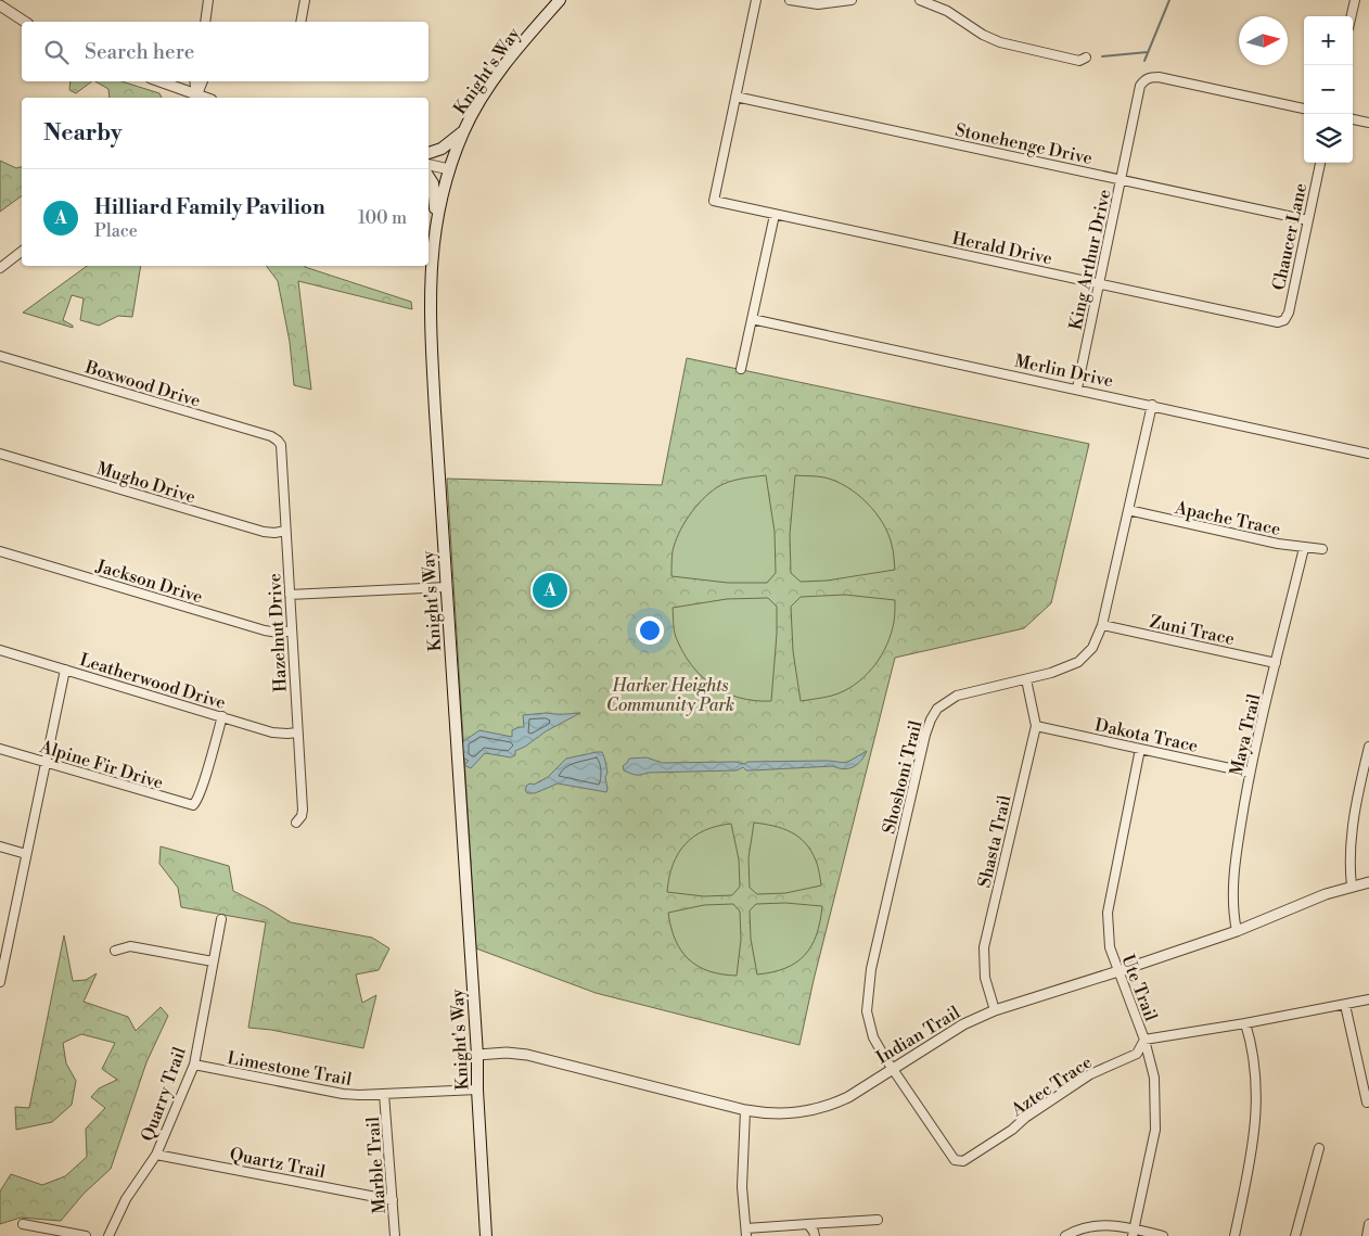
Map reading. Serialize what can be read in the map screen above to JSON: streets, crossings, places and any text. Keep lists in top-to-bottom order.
{
  "streets": {
    "main road": ["Knight's Way"],
    "street": [
      "Stonehenge Drive",
      "Chaucer Lane",
      "Herald Drive",
      "King Arthur Drive",
      "Merlin Drive",
      "Boxwood Drive",
      "Mugho Drive",
      "Apache Trace",
      "Jackson Drive",
      "Zuni Trace",
      "Hazelnut Drive",
      "Leatherwood Drive",
      "Dakota Trace",
      "Maya Trail",
      "Alpine Fir Drive",
      "Shoshoni Trail",
      "Shasta Trail",
      "Ute Trail",
      "Indian Trail",
      "Limestone Trail",
      "Aztec Trace",
      "Quarry Trail",
      "Quartz Trail",
      "Marble Trail"
    ]
  },
  "crossings": [
    ["Knight's Way", "Indian Trail"],
    ["Knight's Way", "Limestone Trail"],
    ["Stonehenge Drive", "Chaucer Lane"],
    ["Stonehenge Drive", "Herald Drive"],
    ["Stonehenge Drive", "King Arthur Drive"],
    ["Chaucer Lane", "Herald Drive"],
    ["Herald Drive", "King Arthur Drive"],
    ["King Arthur Drive", "Merlin Drive"],
    ["Merlin Drive", "Shoshoni Trail"],
    ["Boxwood Drive", "Hazelnut Drive"],
    ["Mugho Drive", "Hazelnut Drive"],
    ["Apache Trace", "Maya Trail"],
    ["Apache Trace", "Shoshoni Trail"],
    ["Jackson Drive", "Hazelnut Drive"],
    ["Zuni Trace", "Maya Trail"],
    ["Zuni Trace", "Shoshoni Trail"],
    ["Hazelnut Drive", "Leatherwood Drive"],
    ["Leatherwood Drive", "Alpine Fir Drive"],
    ["Dakota Trace", "Maya Trail"],
    ["Dakota Trace", "Shasta Trail"],
    ["Dakota Trace", "Ute Trail"],
    ["Maya Trail", "Indian Trail"],
    ["Shoshoni Trail", "Shasta Trail"],
    ["Shoshoni Trail", "Indian Trail"],
    ["Shoshoni Trail", "Aztec Trace"],
    ["Shasta Trail", "Indian Trail"],
    ["Ute Trail", "Indian Trail"],
    ["Ute Trail", "Aztec Trace"],
    ["Indian Trail", "Aztec Trace"],
    ["Limestone Trail", "Quarry Trail"],
    ["Limestone Trail", "Marble Trail"],
    ["Quarry Trail", "Quartz Trail"],
    ["Quartz Trail", "Marble Trail"]
  ],
  "parks": ["Harker Heights Community Park"],
  "north": "right",
  "page": {
    "map_buttons": ["+", "−"],
    "search": "Search here",
    "heading": "Nearby",
    "list": [
      {
        "mark": "A",
        "name": "Hilliard Family Pavilion",
        "note": "Place",
        "value": "100 m"
      }
    ],
    "pins": "A"
  }
}
